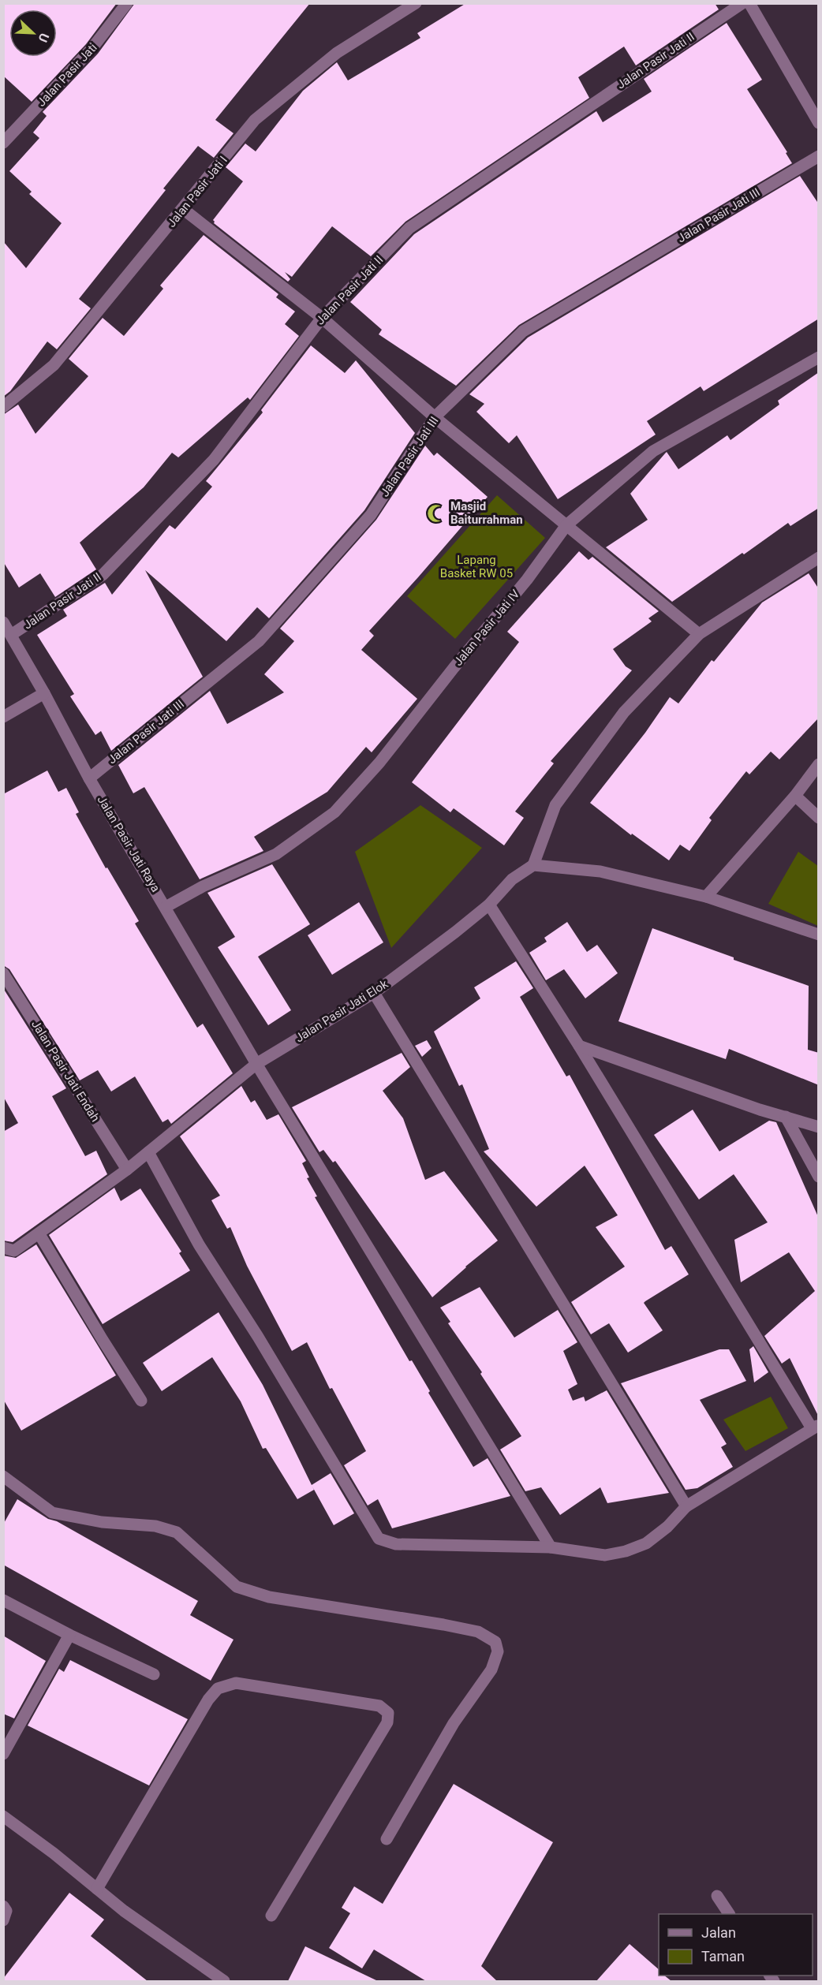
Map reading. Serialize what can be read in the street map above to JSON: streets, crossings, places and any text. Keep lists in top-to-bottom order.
{
  "streets": {
    "street": [
      "Jalan Pasir Jati II",
      "Jalan Pasir Jati",
      "Jalan Pasir Jati I",
      "Jalan Pasir Jati III",
      "Jalan Pasir Jati IV",
      "Jalan Pasir Jati Raya",
      "Jalan Pasir Jati Elok",
      "Jalan Pasir Jati Endah"
    ]
  },
  "crossings": [
    ["Jalan Pasir Jati II", "Jalan Pasir Jati Raya"],
    ["Jalan Pasir Jati III", "Jalan Pasir Jati Raya"],
    ["Jalan Pasir Jati IV", "Jalan Pasir Jati Raya"],
    ["Jalan Pasir Jati Raya", "Jalan Pasir Jati Elok"],
    ["Jalan Pasir Jati Elok", "Jalan Pasir Jati Endah"]
  ],
  "parks": ["Lapang Basket RW 05"],
  "places": {
    "mosque": ["Masjid Baiturrahman"]
  },
  "legend": ["Jalan", "Taman"],
  "north": "bottom right"
}
